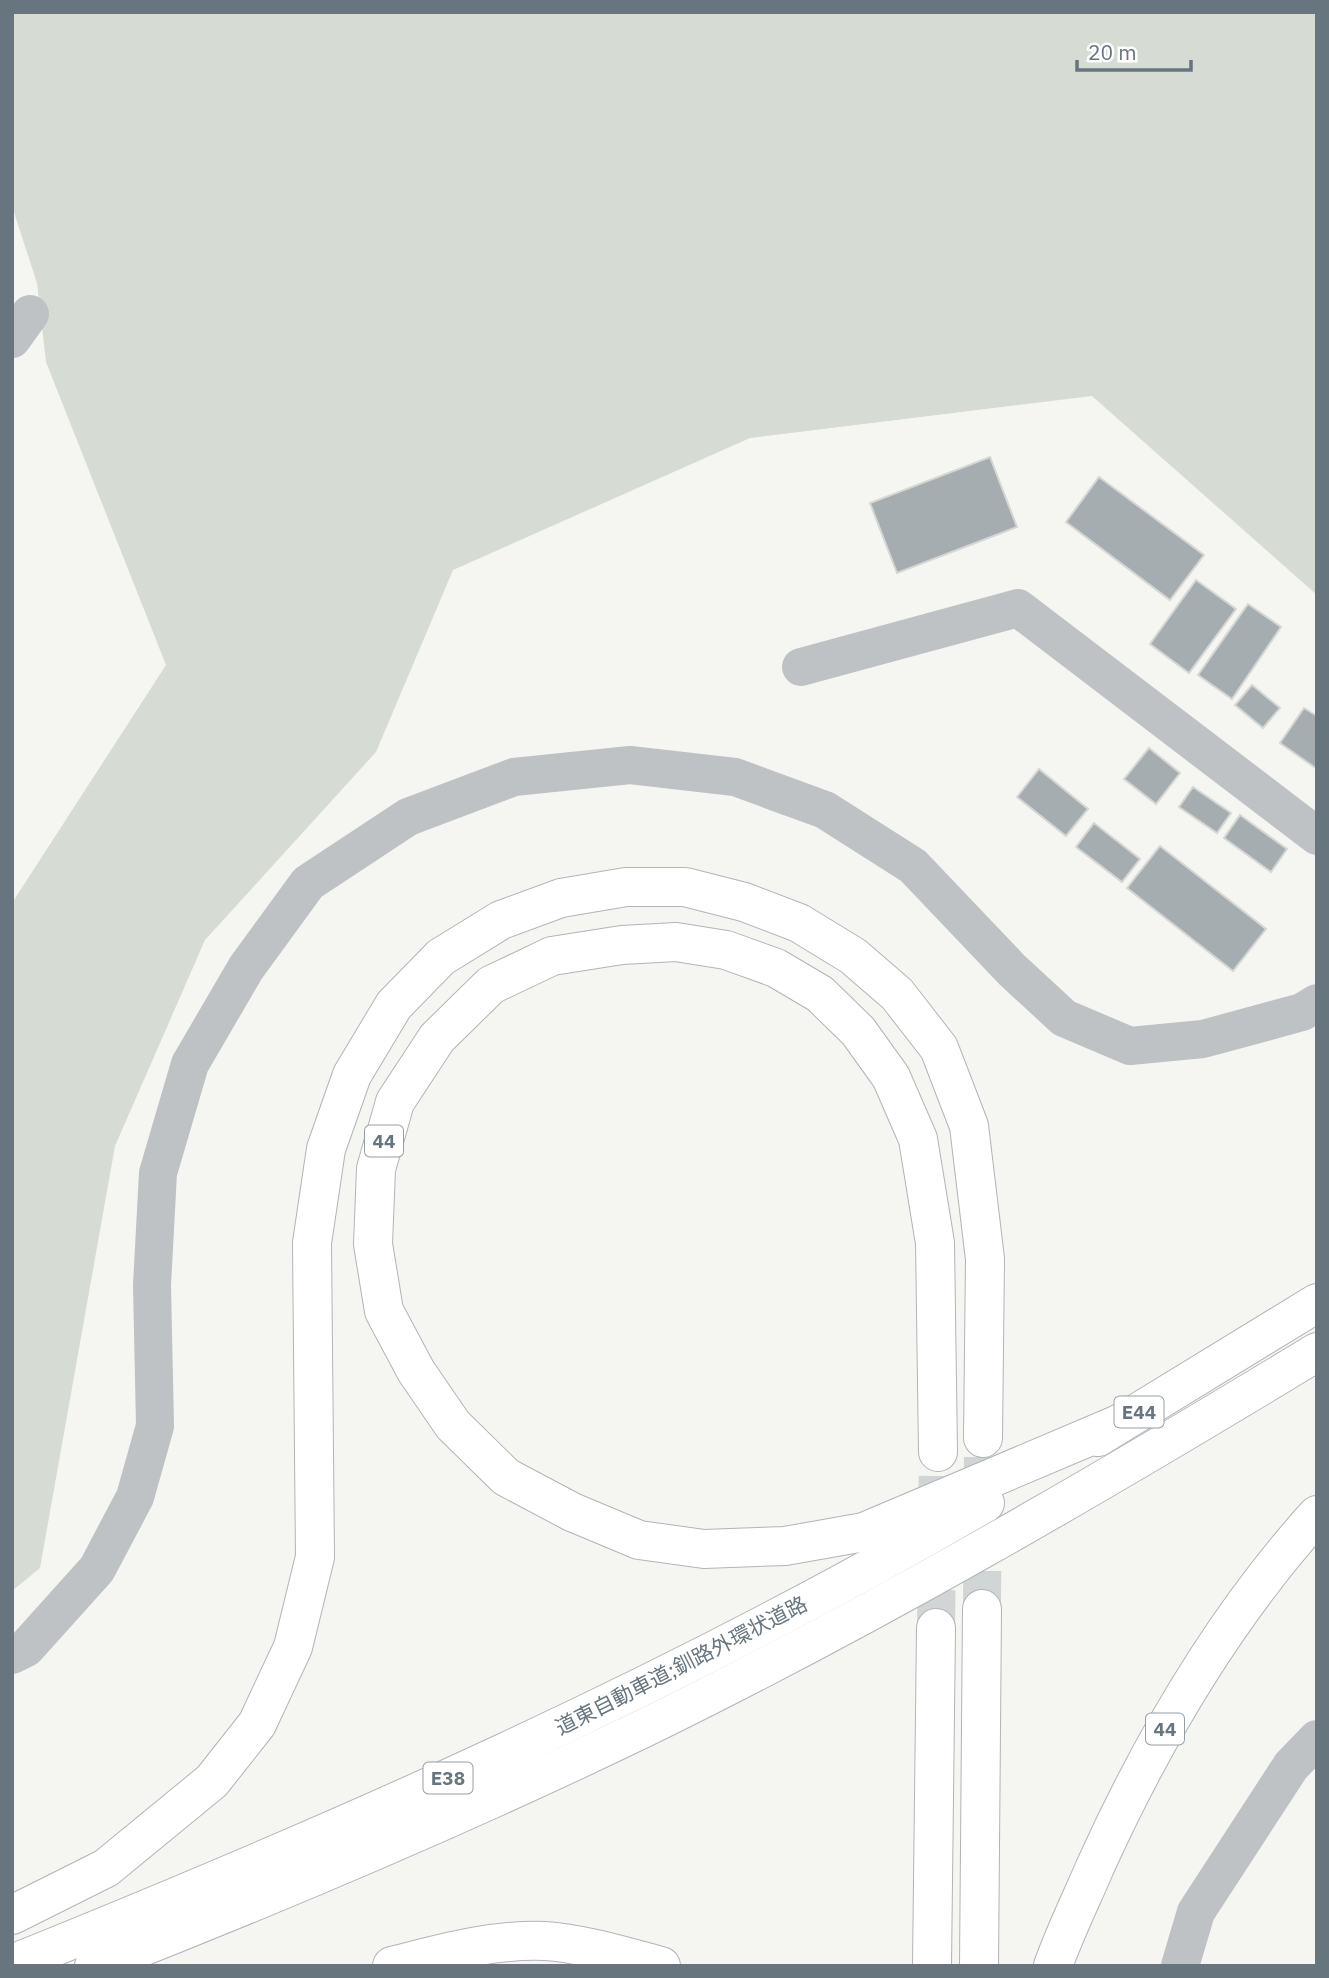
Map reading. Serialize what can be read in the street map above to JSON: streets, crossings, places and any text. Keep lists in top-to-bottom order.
{
  "streets": {
    "highway": [
      "44",
      "E44",
      "道東自動車道;釧路外環状道路",
      "E38"
    ]
  },
  "crossings": [
    ["44", "道東自動車道;釧路外環状道路"]
  ],
  "scale_bar": "20 m"
}
